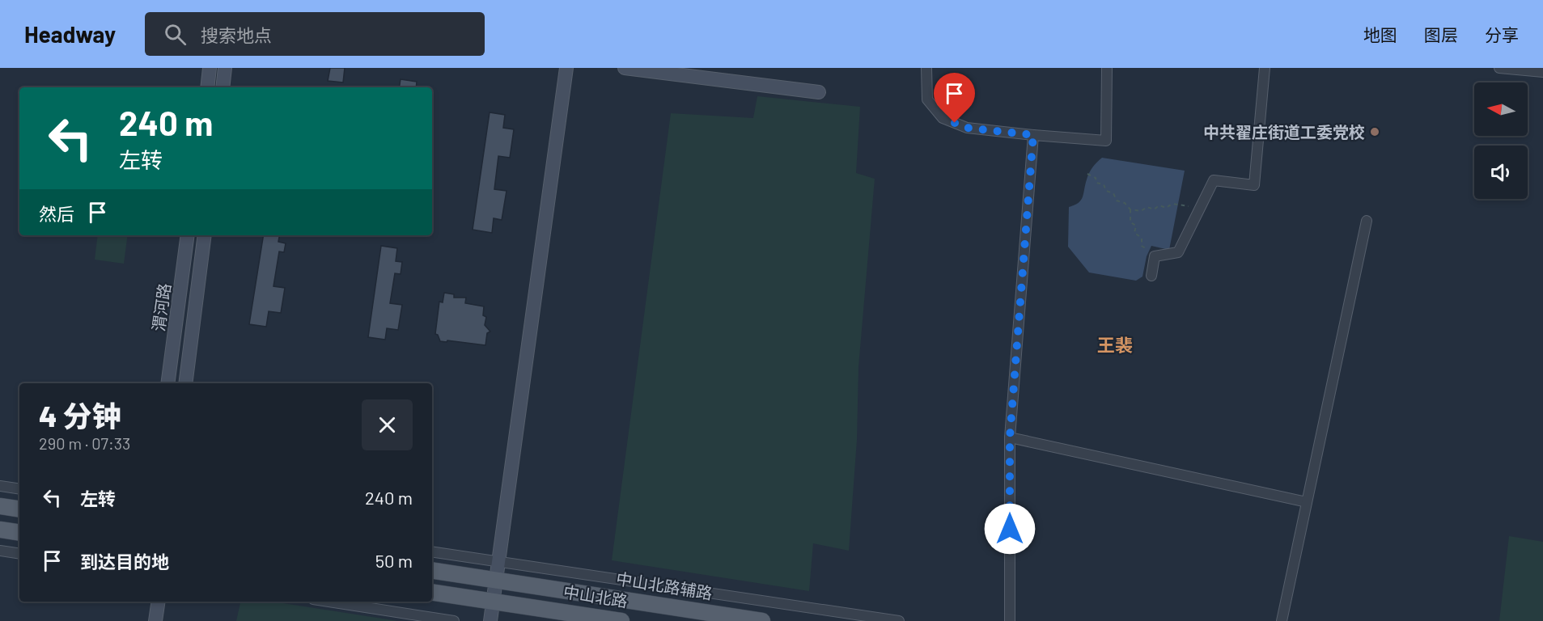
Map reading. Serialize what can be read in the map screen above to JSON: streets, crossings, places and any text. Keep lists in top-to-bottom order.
{
  "streets": {
    "main road": ["中山北路"],
    "street": ["渭河路", "中山北路辅路"]
  },
  "districts": ["王裴"],
  "places": ["中共翟庄街道工委党校"],
  "north": "left",
  "page": {
    "header": "Headway",
    "search": "搜索地点",
    "nav": ["地图", "图层", "分享"],
    "turn": ["240 m", "左转"],
    "then": "然后",
    "heading": ["4 分钟", "290 m · 07:33"],
    "list": [
      {
        "name": "左转",
        "value": "240 m"
      },
      {
        "name": "到达目的地",
        "value": "50 m"
      }
    ]
  }
}
